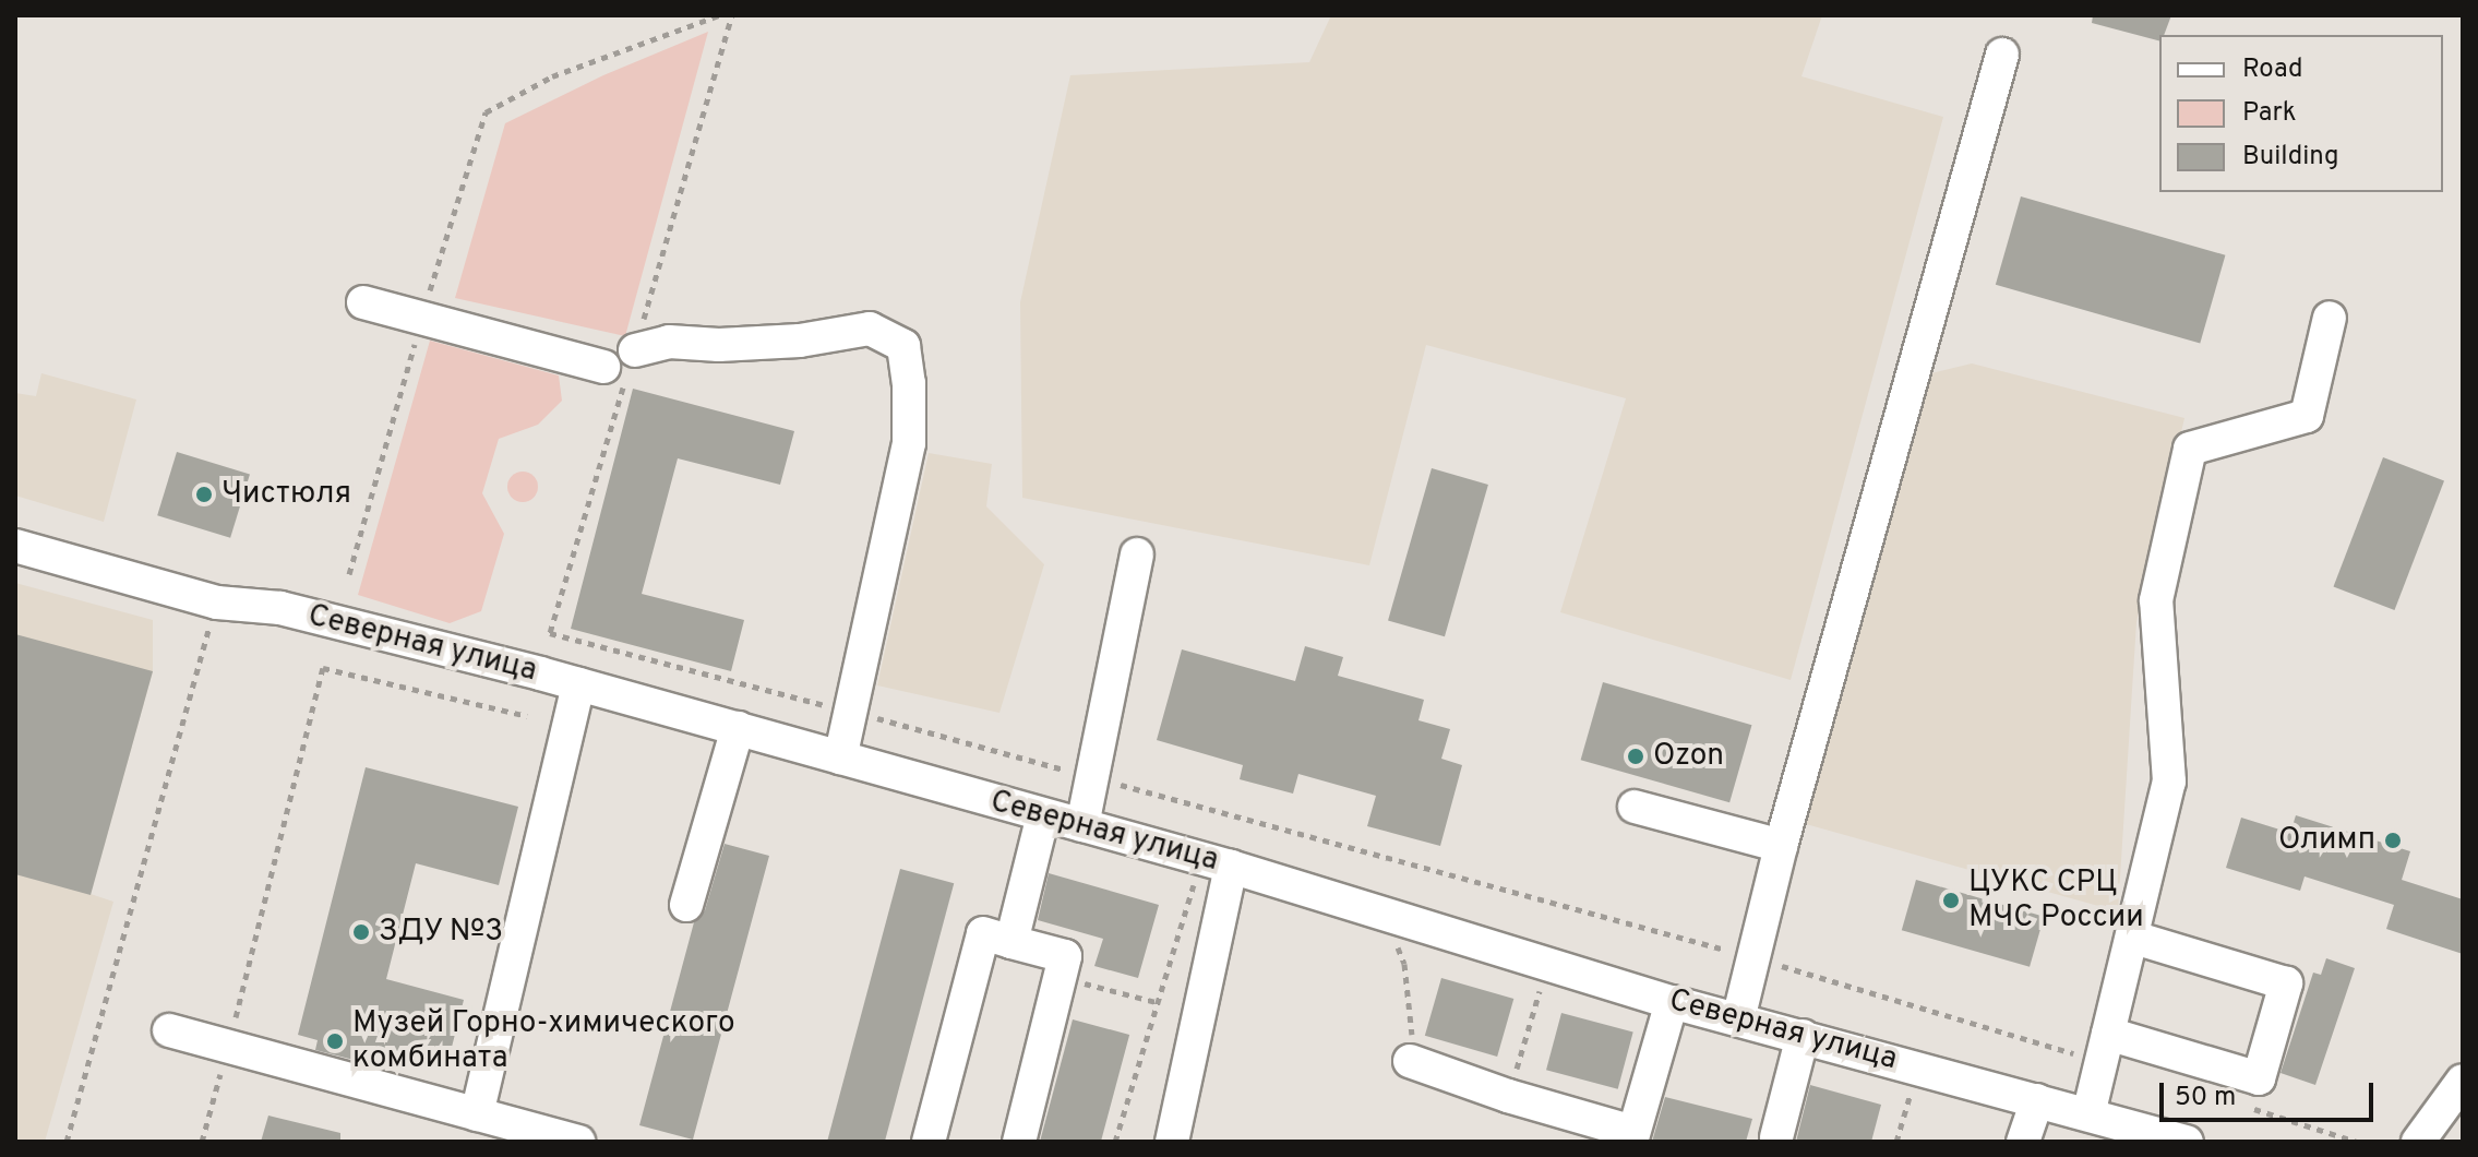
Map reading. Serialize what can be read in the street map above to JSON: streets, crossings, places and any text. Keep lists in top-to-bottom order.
{
  "streets": {
    "street": ["Северная улица"]
  },
  "places": [
    "Чистюля",
    "Ozon",
    "Олимп",
    "ЦУКС СРЦ МЧС России",
    "ЗДУ №3",
    "Музей Горно-химического комбината"
  ],
  "legend": ["Road", "Park", "Building"],
  "scale_bar": "50 m"
}
